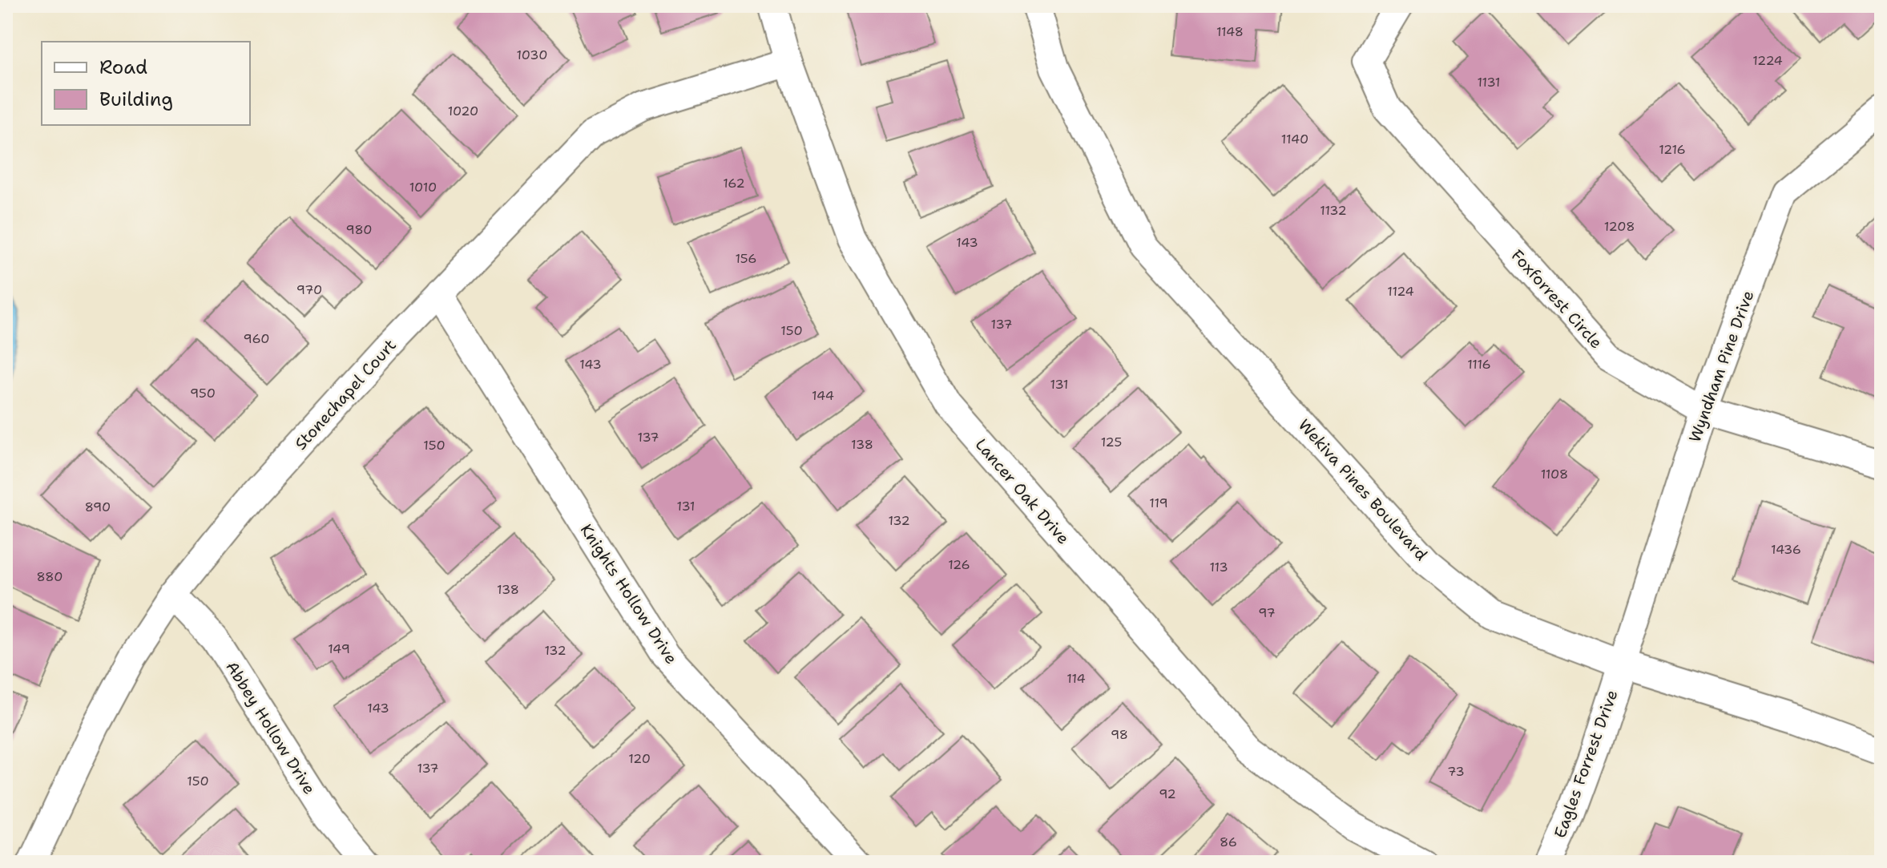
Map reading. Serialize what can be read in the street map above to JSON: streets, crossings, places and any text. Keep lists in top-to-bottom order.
{
  "streets": {
    "street": [
      "Foxforrest Circle",
      "Wyndham Pine Drive",
      "Stonechapel Court",
      "Wekiva Pines Boulevard",
      "Lancer Oak Drive",
      "Knights Hollow Drive",
      "Abbey Hollow Drive",
      "Eagles Forrest Drive"
    ]
  },
  "crossings": [
    ["Foxforrest Circle", "Wyndham Pine Drive"],
    ["Wyndham Pine Drive", "Wekiva Pines Boulevard"],
    ["Wyndham Pine Drive", "Eagles Forrest Drive"],
    ["Stonechapel Court", "Lancer Oak Drive"],
    ["Stonechapel Court", "Knights Hollow Drive"],
    ["Stonechapel Court", "Abbey Hollow Drive"],
    ["Wekiva Pines Boulevard", "Eagles Forrest Drive"]
  ],
  "house_numbers": [
    "1148",
    "1030",
    "1224",
    "1131",
    "1020",
    "1140",
    "1216",
    "162",
    "1010",
    "1132",
    "1208",
    "980",
    "143",
    "156",
    "970",
    "1124",
    "137",
    "150",
    "960",
    "143",
    "1116",
    "131",
    "950",
    "144",
    "137",
    "125",
    "138",
    "150",
    "1108",
    "119",
    "131",
    "890",
    "132",
    "1436",
    "126",
    "113",
    "880",
    "138",
    "97",
    "149",
    "132",
    "114",
    "143",
    "98",
    "120",
    "137",
    "73",
    "150",
    "92",
    "86"
  ],
  "legend": ["Road", "Building"]
}
